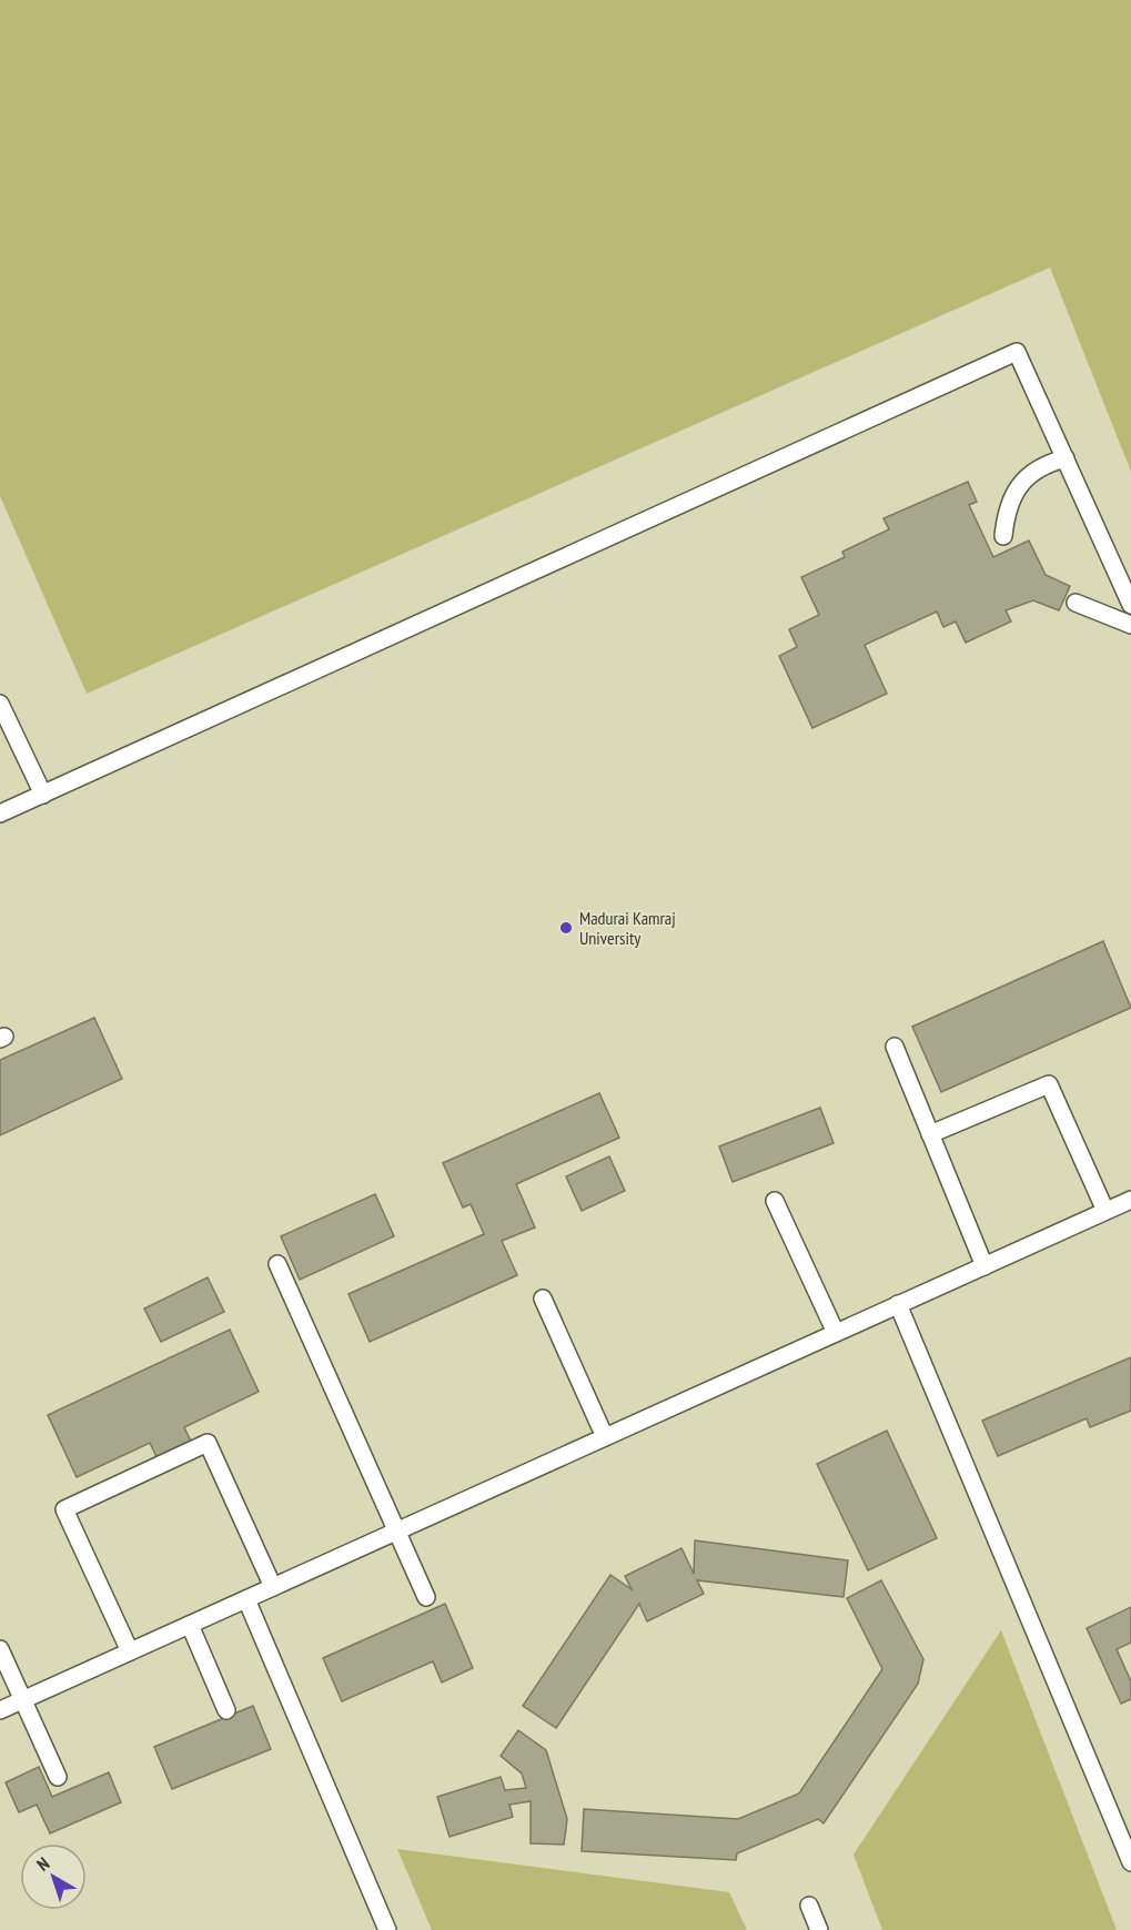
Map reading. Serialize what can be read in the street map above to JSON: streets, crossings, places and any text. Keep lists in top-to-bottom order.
{
  "places": ["Madurai Kamraj University"],
  "north": "top left"
}
